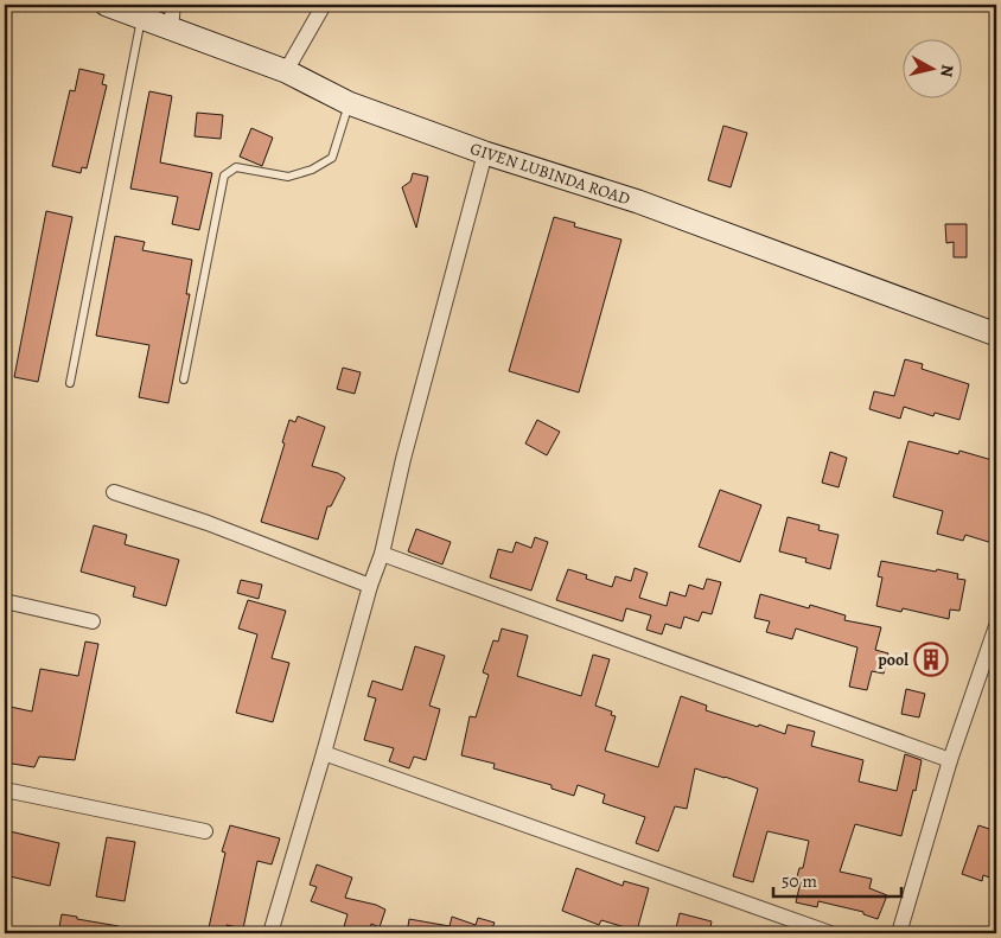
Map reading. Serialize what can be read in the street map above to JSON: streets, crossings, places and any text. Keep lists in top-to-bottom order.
{
  "streets": {
    "street": ["GIVEN LUBINDA ROAD"]
  },
  "places": {
    "building": ["pool"]
  },
  "scale_bar": "50 m",
  "north": "right"
}
